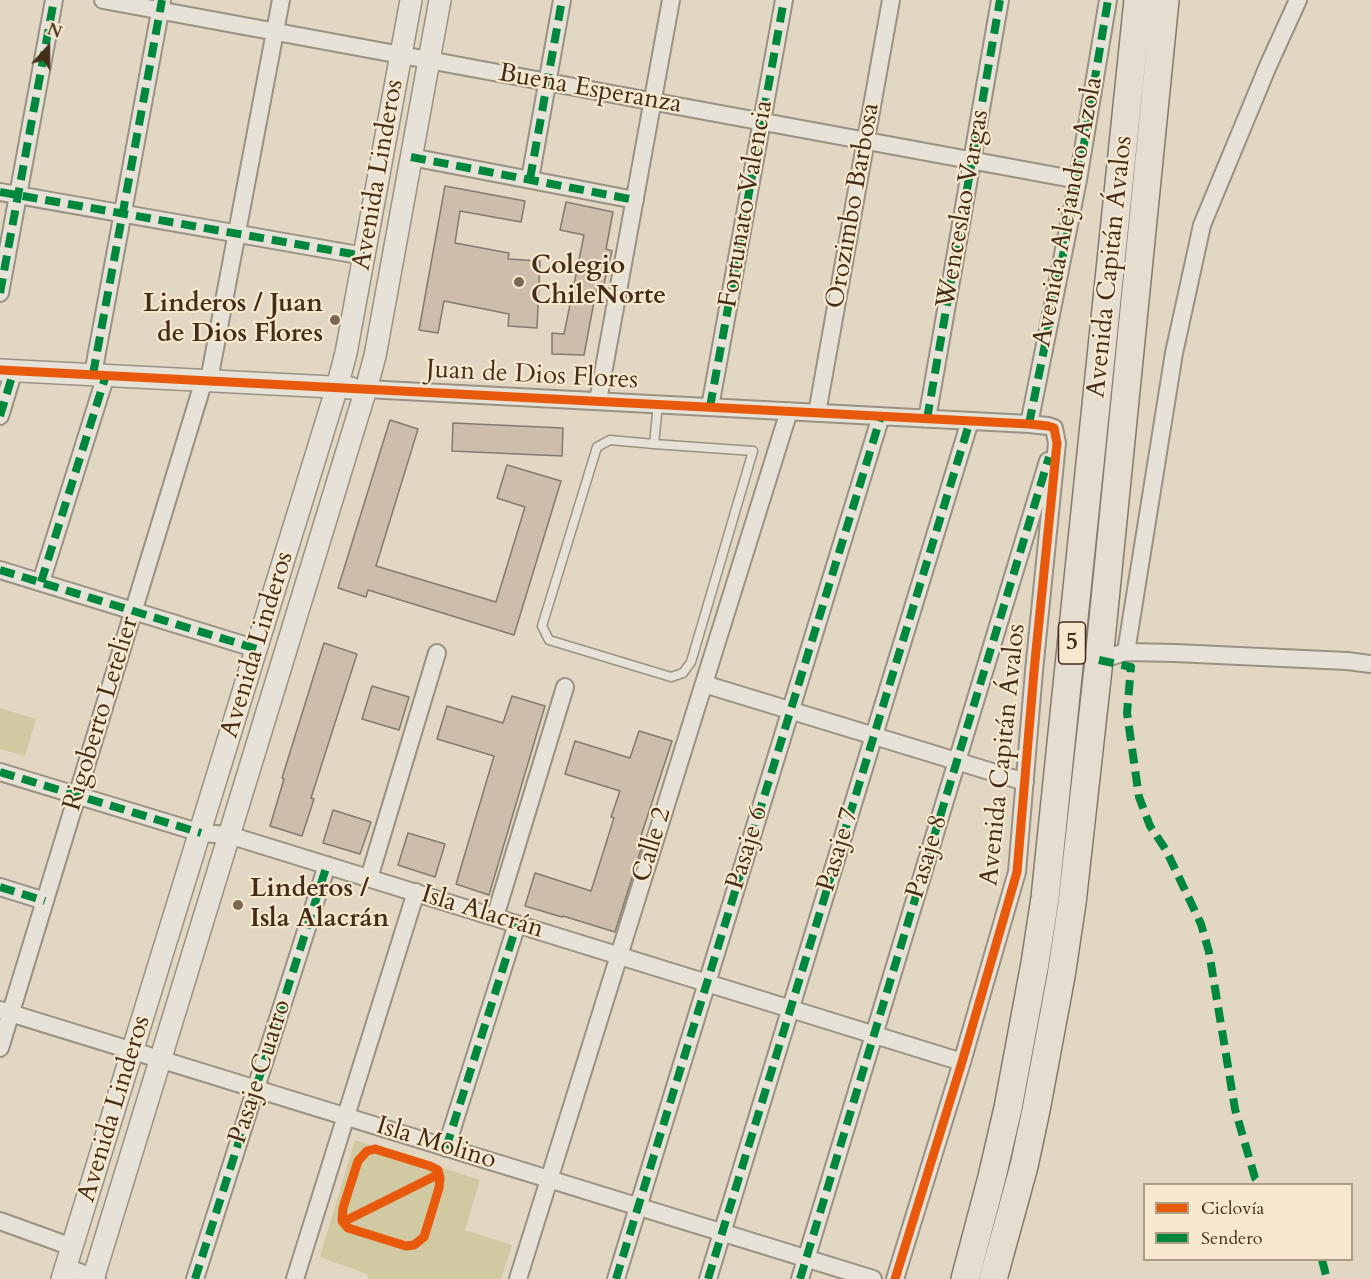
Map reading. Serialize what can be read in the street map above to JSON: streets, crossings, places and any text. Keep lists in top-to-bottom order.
{
  "streets": {
    "highway": ["Avenida Capitán Ávalos", "5"],
    "street": [
      "Buena Esperanza",
      "Avenida Linderos",
      "Fortunato Valencia",
      "Orozimbo Barbosa",
      "Wenceslao Vargas",
      "Avenida Alejandro Azola",
      "Juan de Dios Flores",
      "Rigoberto Letelier",
      "Calle 2",
      "Pasaje 6",
      "Pasaje 7",
      "Pasaje 8",
      "Isla Alacrán",
      "Pasaje Cuatro",
      "Isla Molino"
    ]
  },
  "crossings": [
    ["Buena Esperanza", "Avenida Linderos"],
    ["Buena Esperanza", "Fortunato Valencia"],
    ["Buena Esperanza", "Orozimbo Barbosa"],
    ["Buena Esperanza", "Wenceslao Vargas"],
    ["Buena Esperanza", "Avenida Alejandro Azola"],
    ["Buena Esperanza", "Rigoberto Letelier"],
    ["Avenida Linderos", "Juan de Dios Flores"],
    ["Avenida Linderos", "Isla Alacrán"],
    ["Avenida Linderos", "Isla Molino"],
    ["Fortunato Valencia", "Juan de Dios Flores"],
    ["Orozimbo Barbosa", "Juan de Dios Flores"],
    ["Wenceslao Vargas", "Juan de Dios Flores"],
    ["Avenida Alejandro Azola", "Juan de Dios Flores"],
    ["Avenida Capitán Ávalos", "Juan de Dios Flores"],
    ["Avenida Capitán Ávalos", "Pasaje 8"],
    ["Avenida Capitán Ávalos", "Isla Alacrán"],
    ["Juan de Dios Flores", "Rigoberto Letelier"],
    ["Juan de Dios Flores", "Calle 2"],
    ["Juan de Dios Flores", "Pasaje 6"],
    ["Juan de Dios Flores", "Pasaje 7"],
    ["Juan de Dios Flores", "Pasaje 8"],
    ["Rigoberto Letelier", "Isla Alacrán"],
    ["Rigoberto Letelier", "Isla Molino"],
    ["Calle 2", "Isla Alacrán"],
    ["Calle 2", "Isla Molino"],
    ["Pasaje 6", "Isla Alacrán"],
    ["Pasaje 6", "Isla Molino"],
    ["Pasaje 7", "Isla Alacrán"],
    ["Pasaje 7", "Isla Molino"],
    ["Pasaje 8", "Isla Alacrán"],
    ["Pasaje 8", "Isla Molino"],
    ["Isla Alacrán", "Pasaje Cuatro"],
    ["Pasaje Cuatro", "Isla Molino"]
  ],
  "places": ["Colegio ChileNorte", "Linderos / Juan de Dios Flores", "Linderos / Isla Alacrán"],
  "legend": ["Ciclovía", "Sendero"],
  "north": "top"
}
